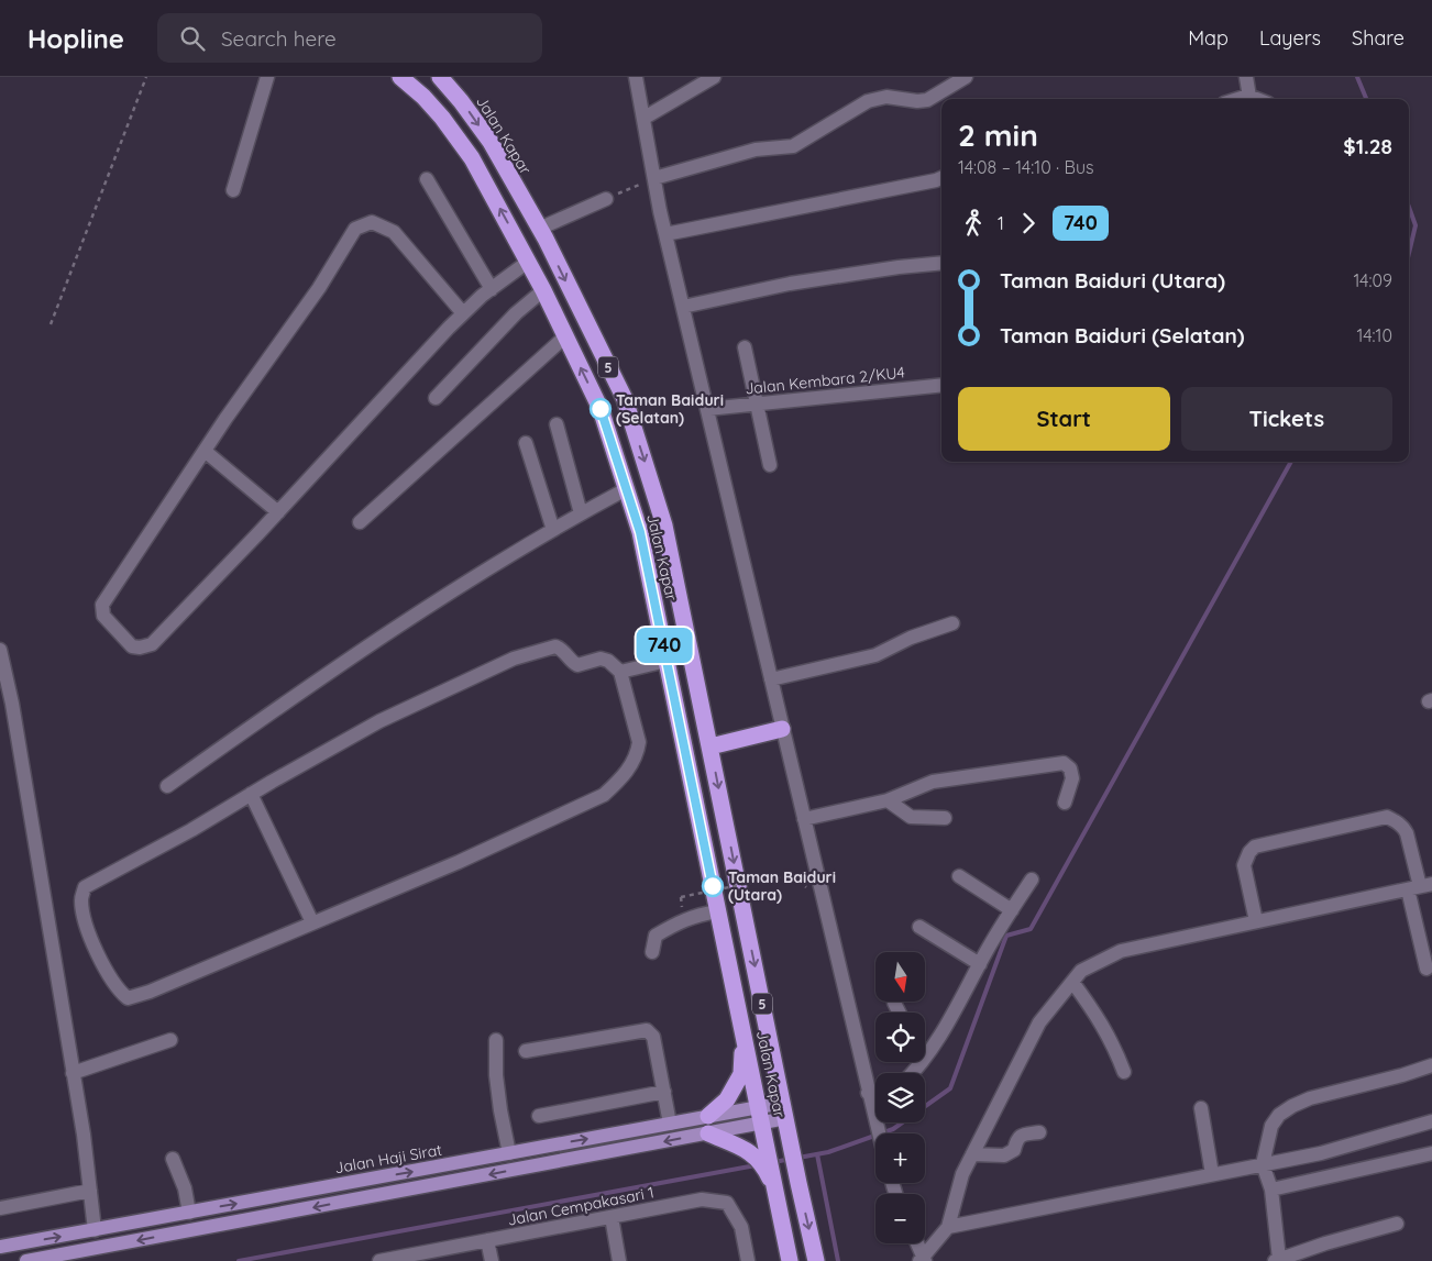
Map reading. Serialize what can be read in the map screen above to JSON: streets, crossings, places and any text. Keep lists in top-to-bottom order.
{
  "streets": {
    "highway": ["Jalan Kapar", "5"],
    "main road": ["Jalan Haji Sirat"],
    "street": ["Jalan Kembara 2/KU4", "Jalan Cempakasari 1"]
  },
  "crossings": [
    ["Jalan Kapar", "Jalan Haji Sirat"]
  ],
  "places": ["Taman Baiduri (Selatan)", "Taman Baiduri (Utara)"],
  "lines": ["bus line 740"],
  "north": "bottom",
  "page": {
    "header": "Hopline",
    "search": "Search here",
    "nav": ["Map", "Layers", "Share"],
    "on_map": "740",
    "heading": ["2 min", "14:08 – 14:10 · Bus", "$1.28"],
    "legs": ["1", "740"],
    "list": [
      {
        "name": "Taman Baiduri (Utara)",
        "value": "14:09"
      },
      {
        "name": "Taman Baiduri (Selatan)",
        "value": "14:10"
      }
    ],
    "buttons": ["Start", "Tickets"],
    "map_buttons": ["+", "−"]
  }
}
